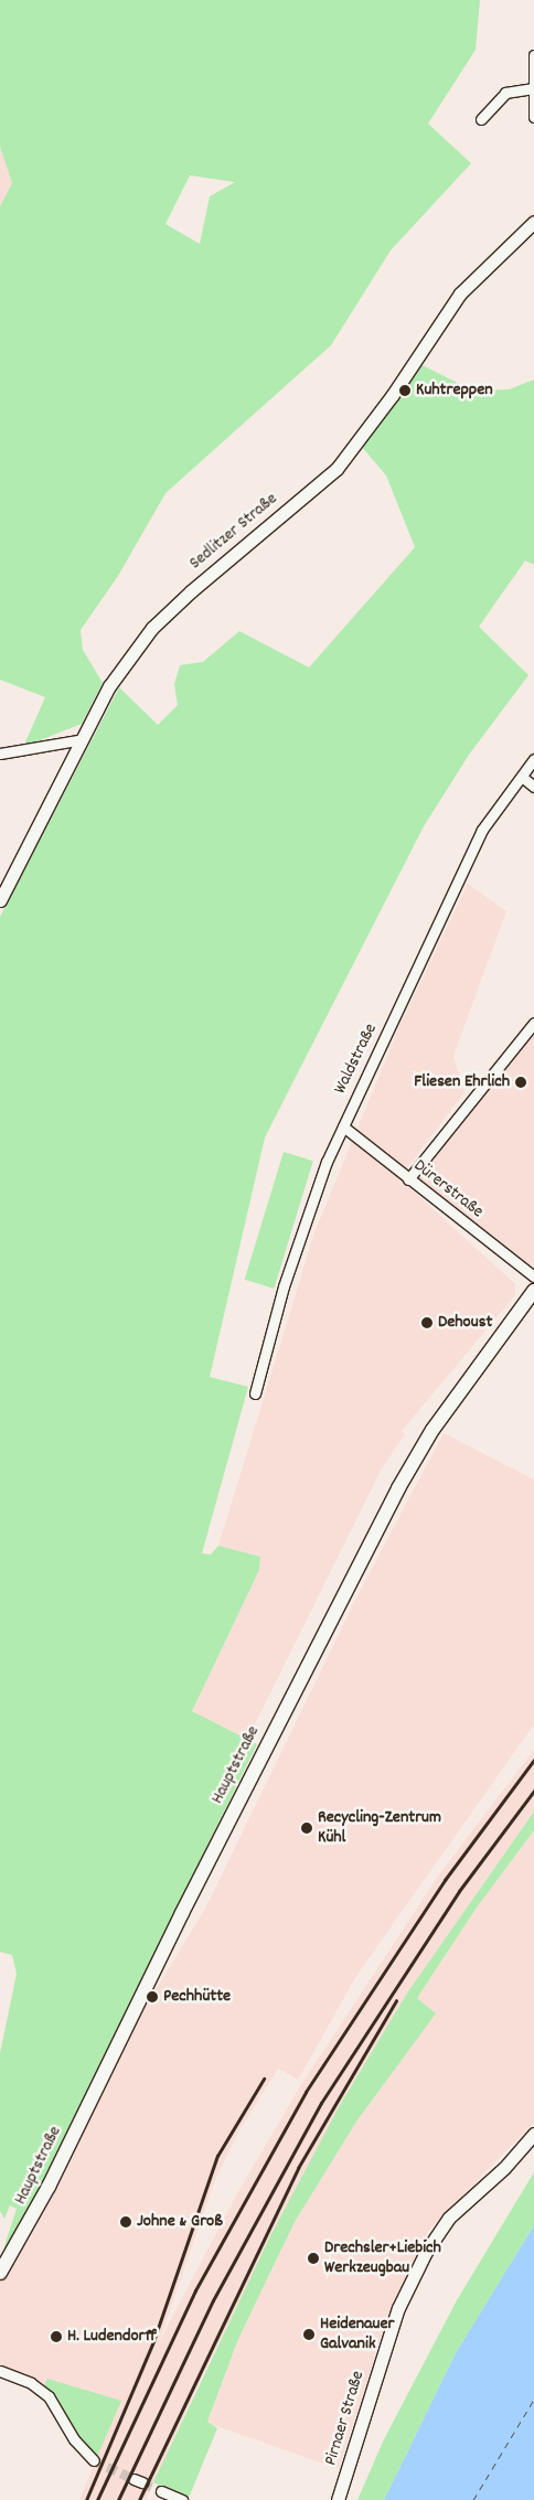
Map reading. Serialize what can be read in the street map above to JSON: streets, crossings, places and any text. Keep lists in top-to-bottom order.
{
  "streets": {
    "main road": ["Hauptstraße"],
    "street": [
      "Sedlitzer Straße",
      "Waldstraße",
      "Dürerstraße",
      "Pirnaer Straße"
    ]
  },
  "crossings": [
    ["Waldstraße", "Dürerstraße"]
  ],
  "places": [
    "Kuhtreppen",
    "Fliesen Ehrlich",
    "Dehoust",
    "Recycling-Zentrum Kühl",
    "Pechhütte",
    "Johne & Groß",
    "Drechsler+Liebich Werkzeugbau",
    "Heidenauer Galvanik",
    "H. Ludendorff"
  ]
}
